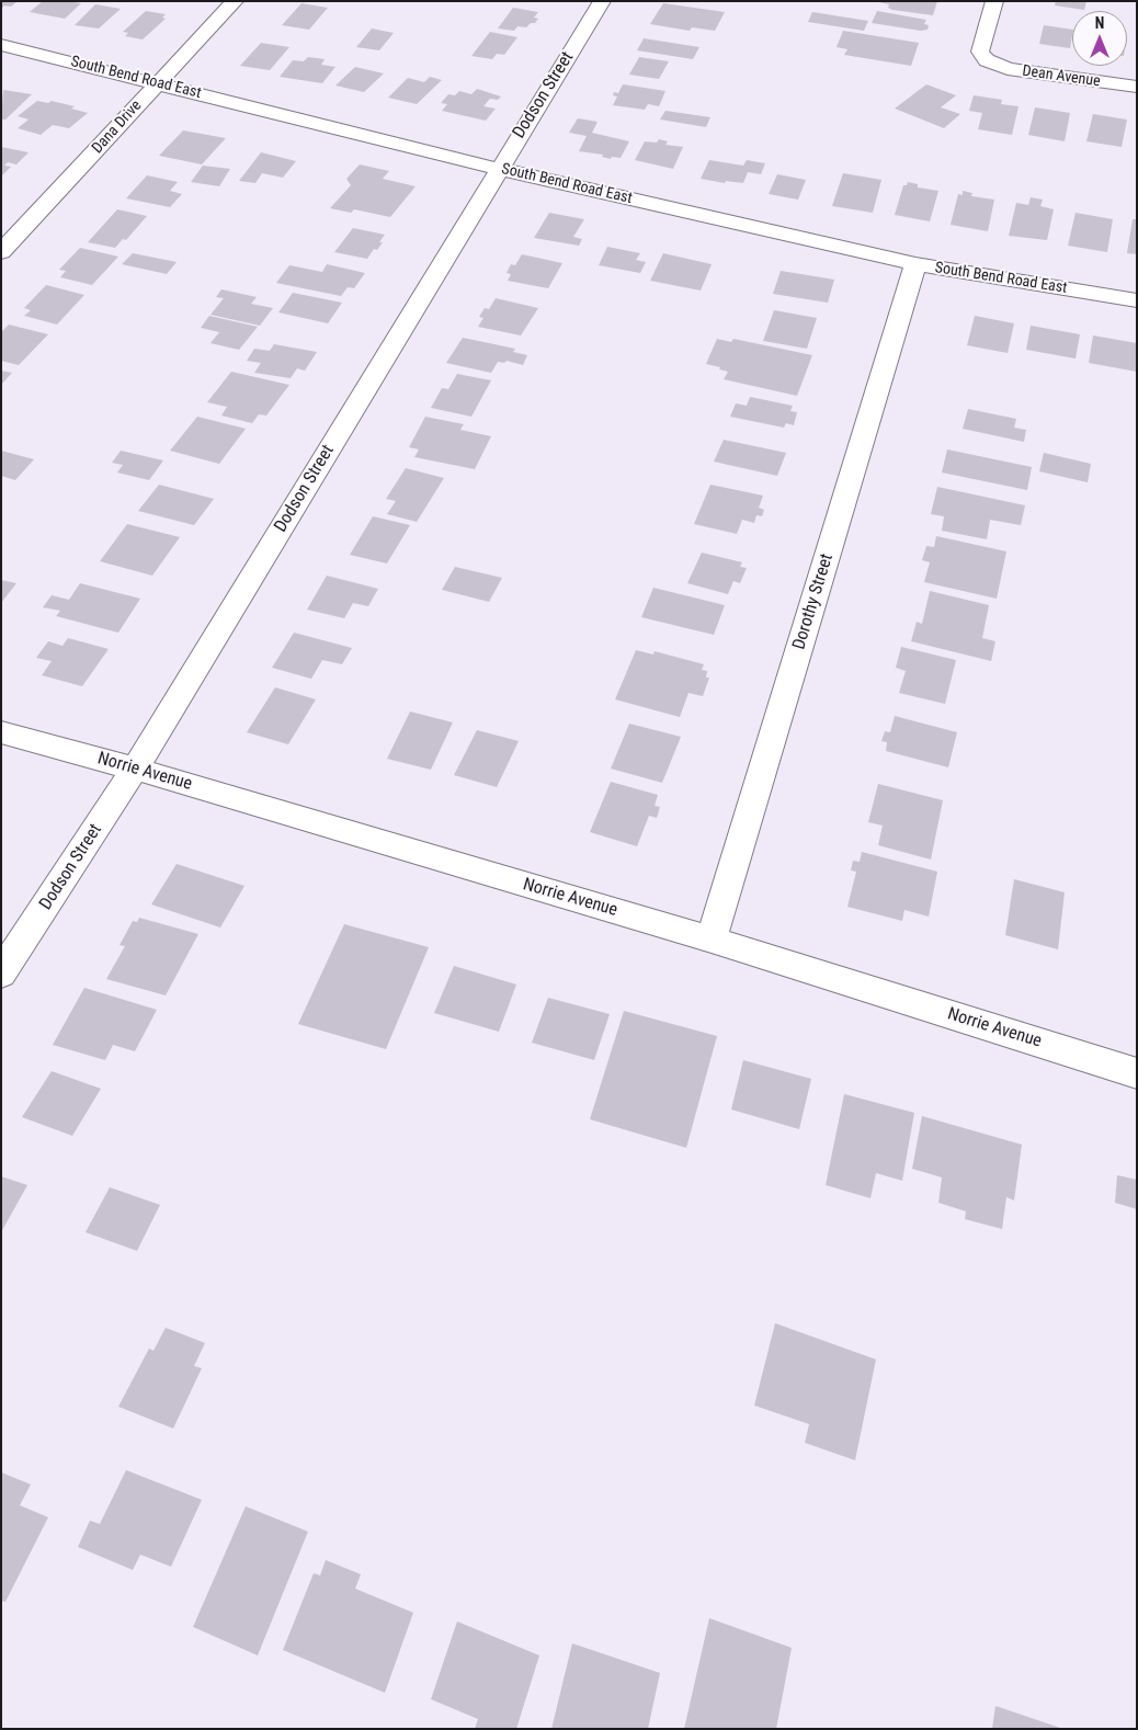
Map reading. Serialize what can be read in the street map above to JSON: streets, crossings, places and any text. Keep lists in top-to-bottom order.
{
  "streets": {
    "street": [
      "Dean Avenue",
      "South Bend Road East",
      "Dodson Street",
      "Dana Drive",
      "Dorothy Street",
      "Norrie Avenue"
    ]
  },
  "crossings": [
    ["South Bend Road East", "Dodson Street"],
    ["South Bend Road East", "Dana Drive"],
    ["South Bend Road East", "Dorothy Street"],
    ["Dodson Street", "Norrie Avenue"],
    ["Dorothy Street", "Norrie Avenue"]
  ],
  "north": "top"
}
